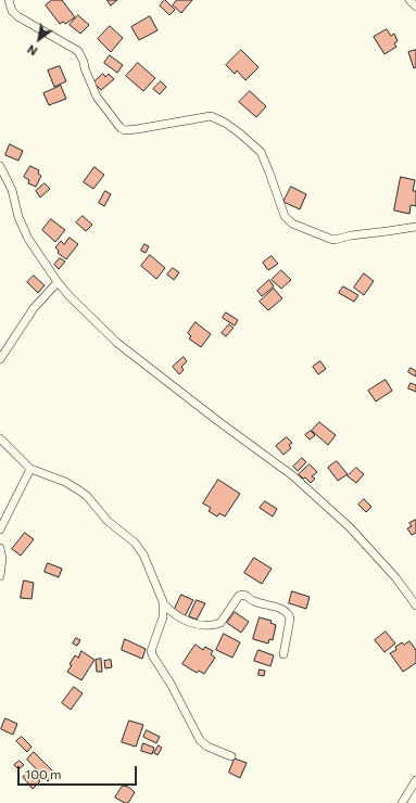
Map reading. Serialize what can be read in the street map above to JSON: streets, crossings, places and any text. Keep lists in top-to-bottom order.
{
  "scale_bar": "100 m",
  "north": "bottom left"
}
